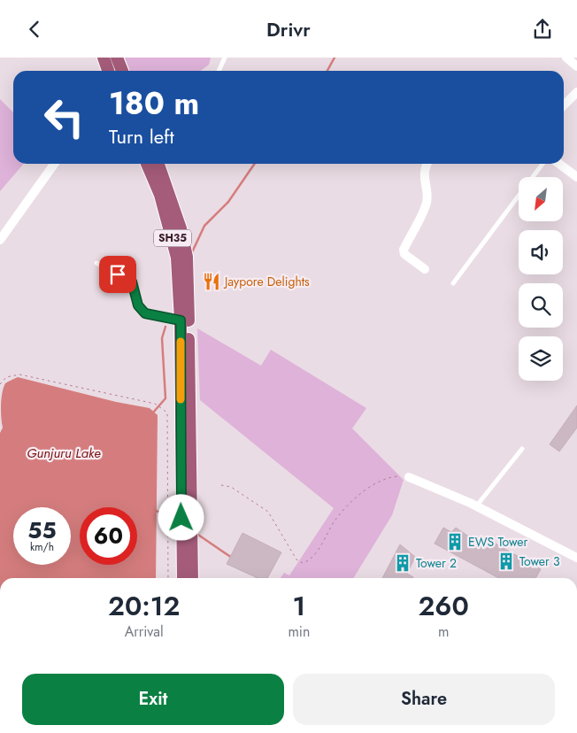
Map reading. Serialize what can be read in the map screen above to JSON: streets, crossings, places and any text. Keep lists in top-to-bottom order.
{
  "streets": {
    "main road": ["SH35"]
  },
  "water": ["Gunjuru Lake"],
  "places": {
    "restaurant": ["Jaypore Delights"],
    "building": ["EWS Tower", "Tower 3", "Tower 2"]
  },
  "north": "bottom left",
  "page": {
    "header": "Drivr",
    "turn": ["180 m", "Turn left"],
    "speed": "55 km/h",
    "limit": "60",
    "eta": [
      "20:12",
      "Arrival",
      "1",
      "min",
      "260",
      "m"
    ],
    "buttons": ["Exit", "Share"]
  }
}
